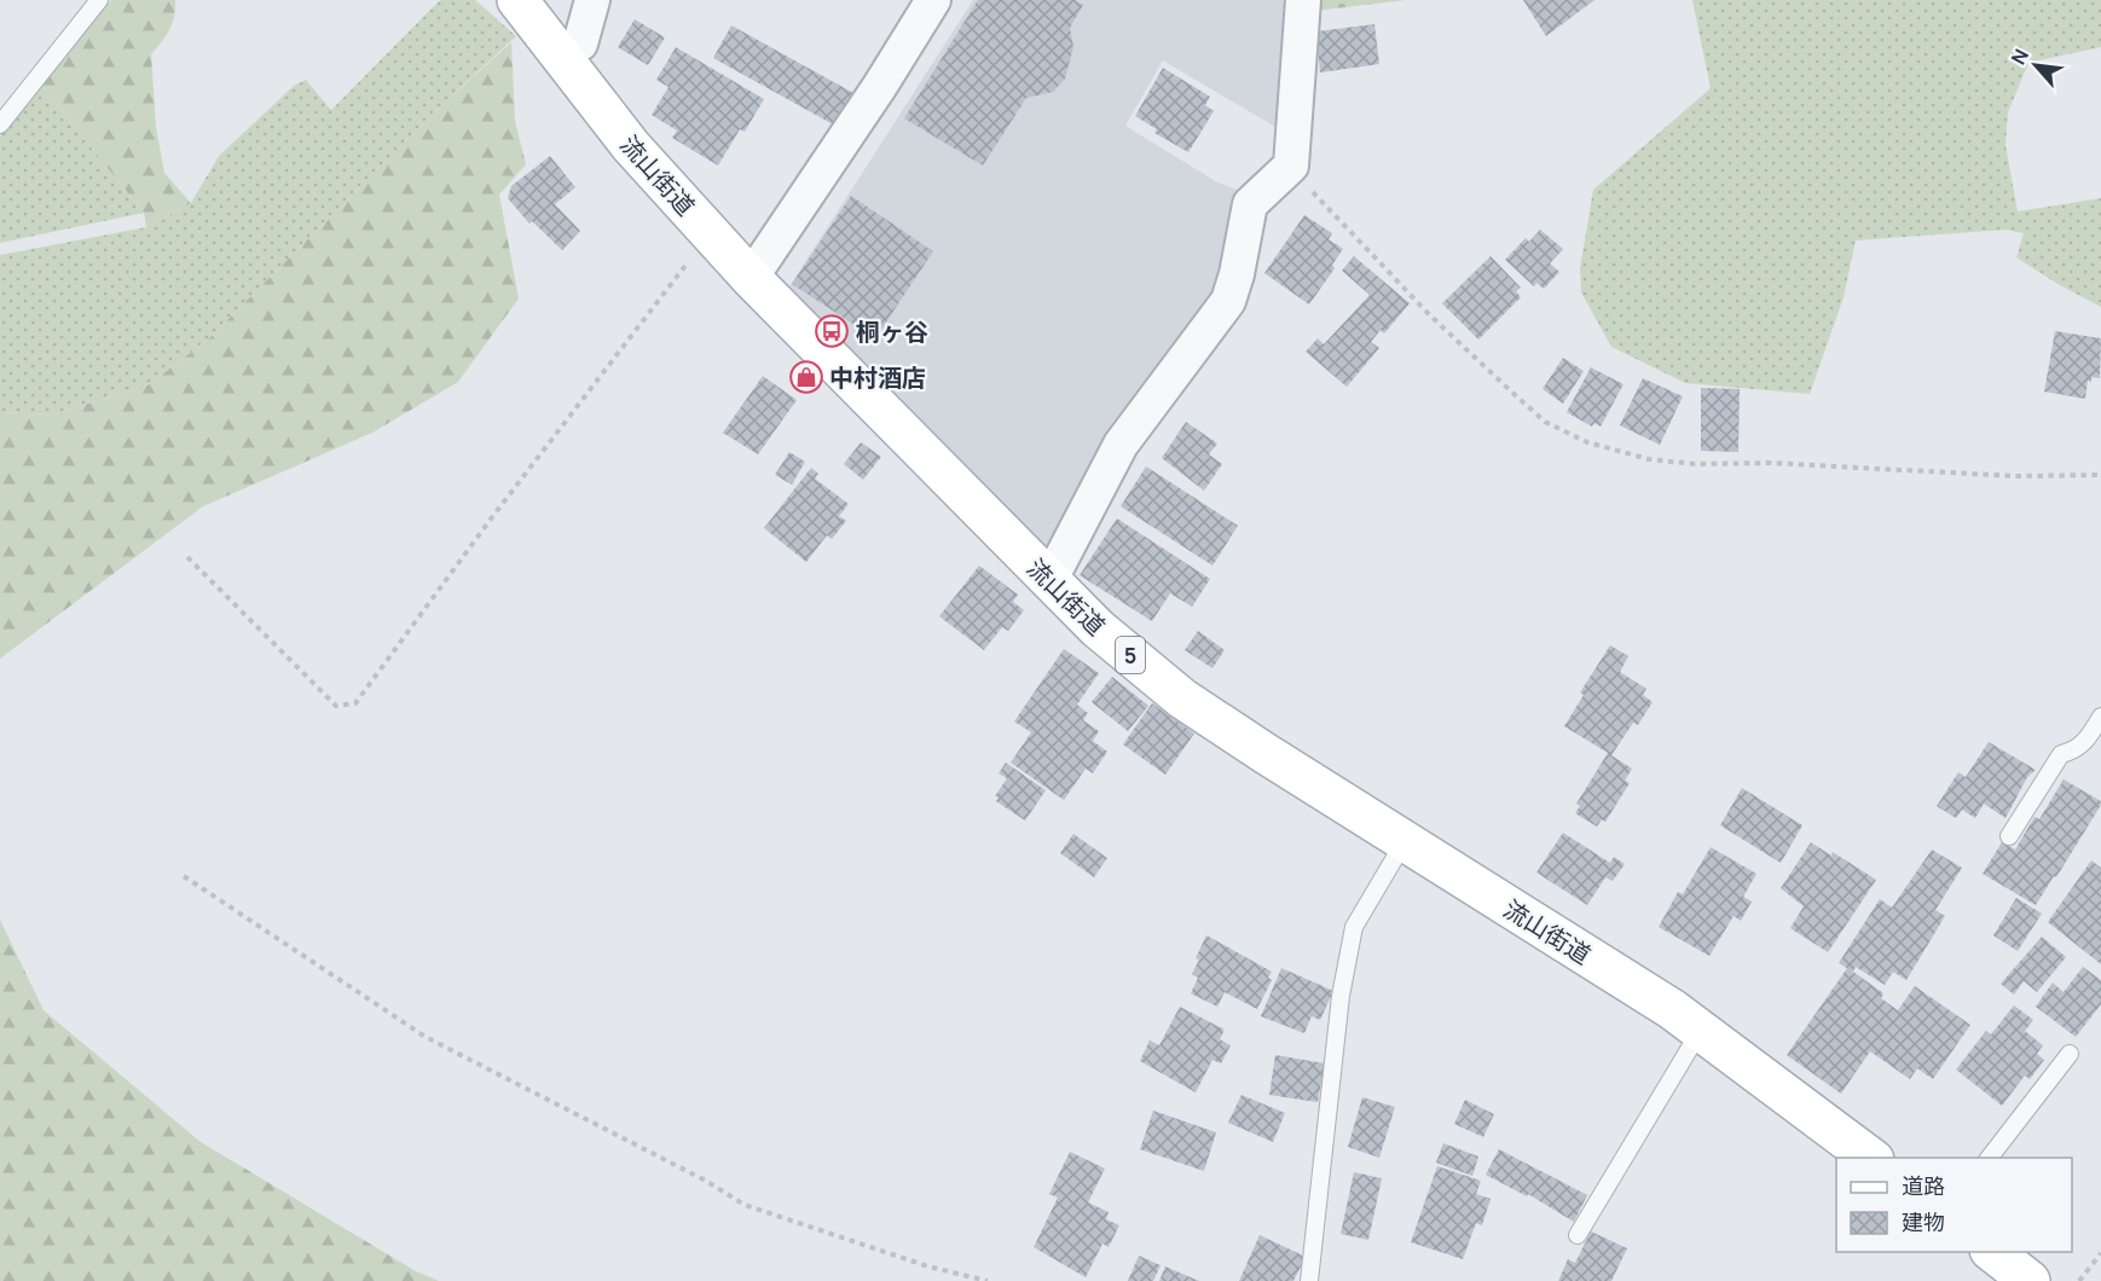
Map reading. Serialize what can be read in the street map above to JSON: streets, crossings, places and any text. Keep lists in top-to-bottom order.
{
  "streets": {
    "main road": ["流山街道", "5"]
  },
  "places": {
    "bus stop": ["桐ヶ谷"],
    "shop": ["中村酒店"]
  },
  "legend": ["道路", "建物"],
  "north": "top left"
}
